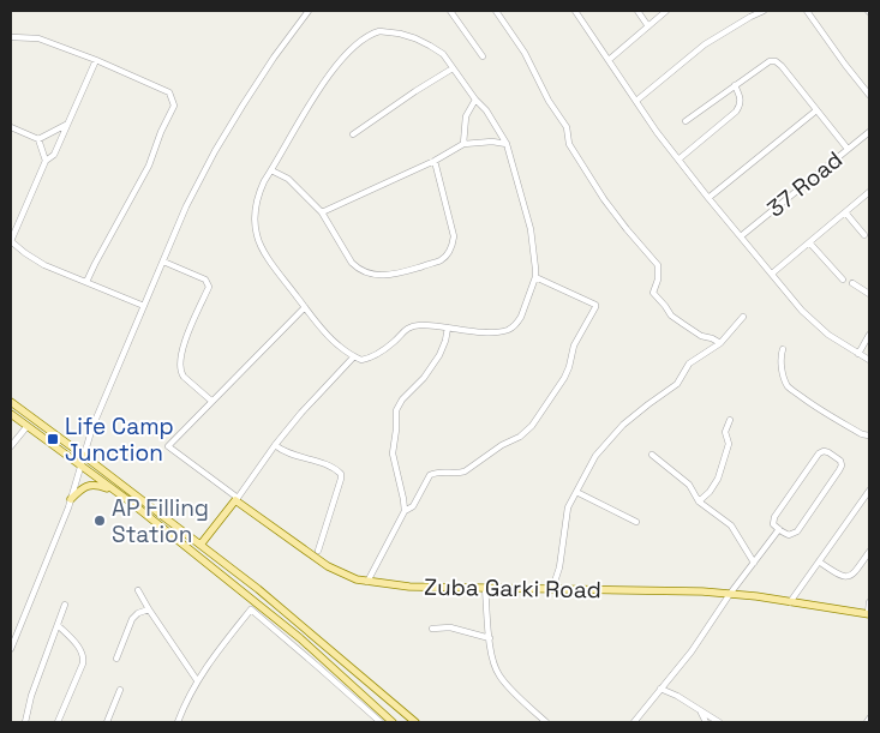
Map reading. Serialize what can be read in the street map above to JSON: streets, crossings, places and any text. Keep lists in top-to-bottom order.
{
  "streets": {
    "main road": ["Zuba Garki Road"],
    "street": ["37 Road"]
  },
  "places": {
    "transit": ["Life Camp Junction"],
    "other": ["AP Filling Station"]
  }
}
